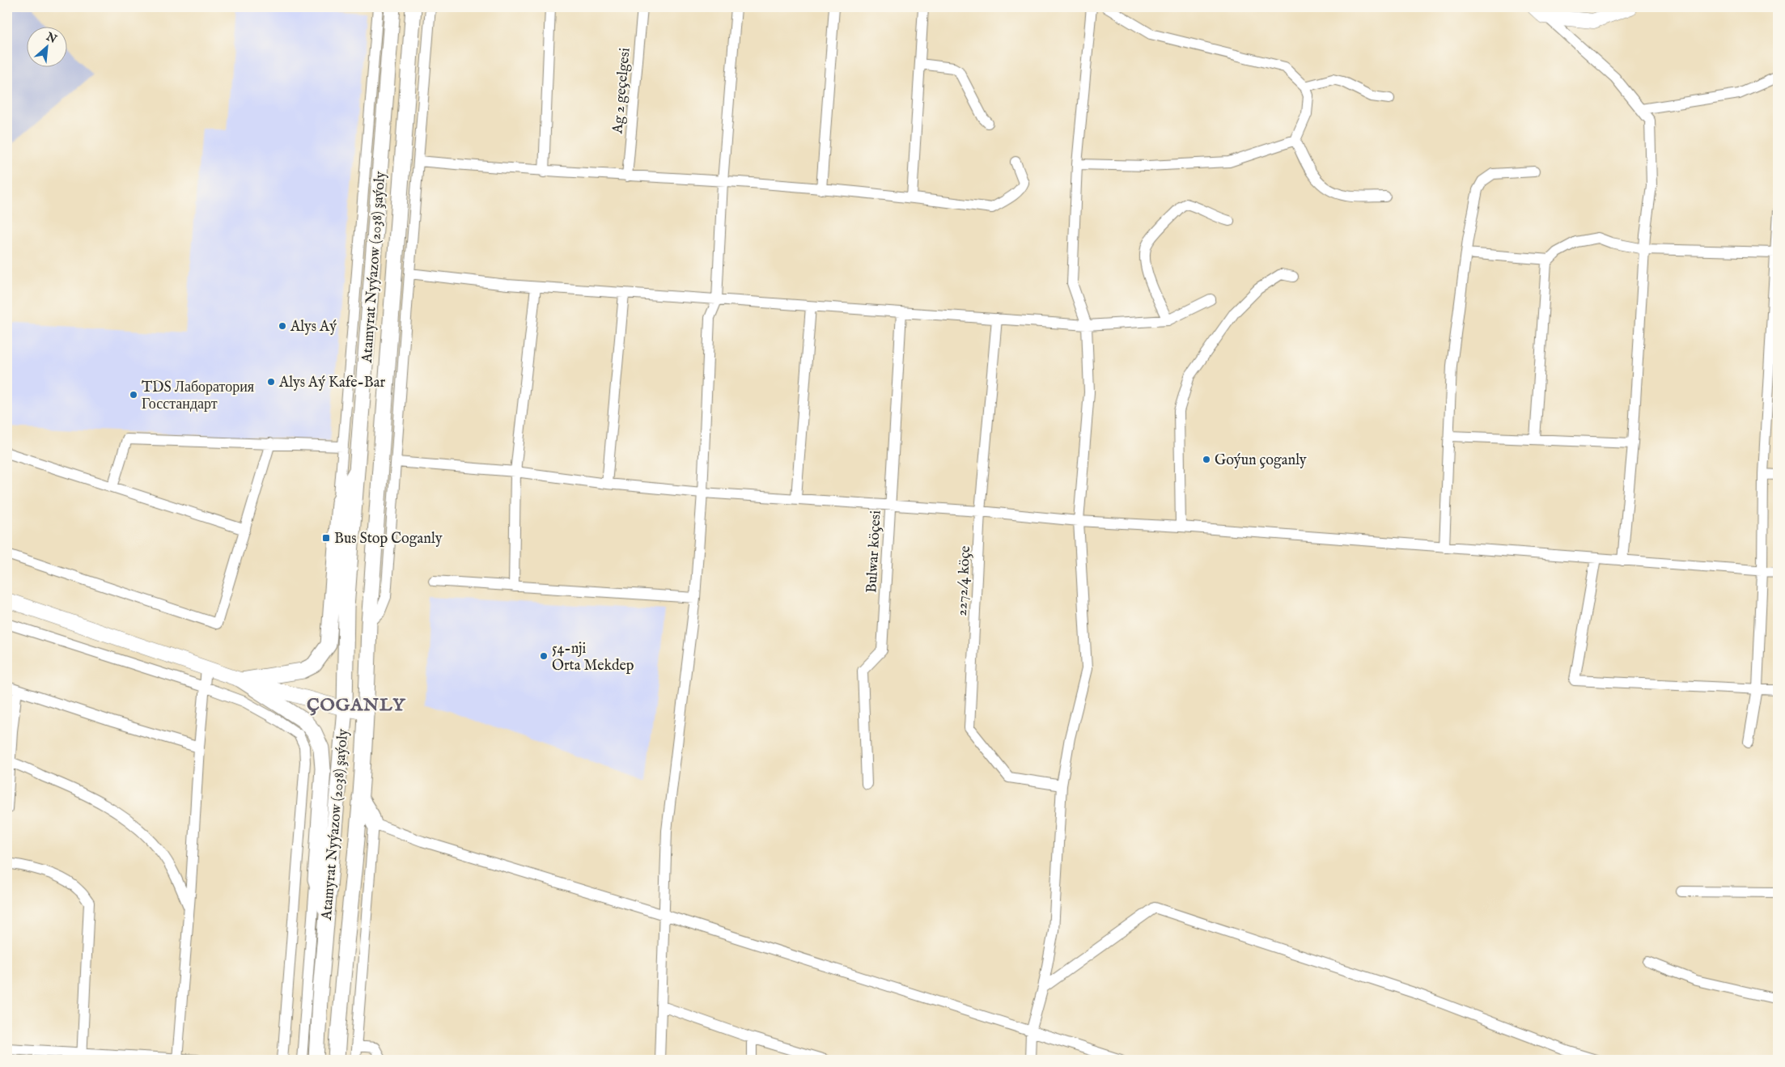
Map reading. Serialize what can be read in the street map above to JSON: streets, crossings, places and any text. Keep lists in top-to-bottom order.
{
  "streets": {
    "main road": ["Atamyrat Nyýazow (2038) şaýoly"],
    "street": ["Ag 2 geçelgesi", "Bulwar köçesi", "2272/4 köçe"]
  },
  "districts": ["ÇOGANLY"],
  "places": {
    "other": [
      "Alys Aý",
      "Alys Aý Kafe-Bar",
      "TDS Лаборатория Госстандарт",
      "Goýun çoganly",
      "54-nji Orta Mekdep"
    ],
    "transit": ["Bus Stop Coganly"]
  },
  "north": "top right"
}
